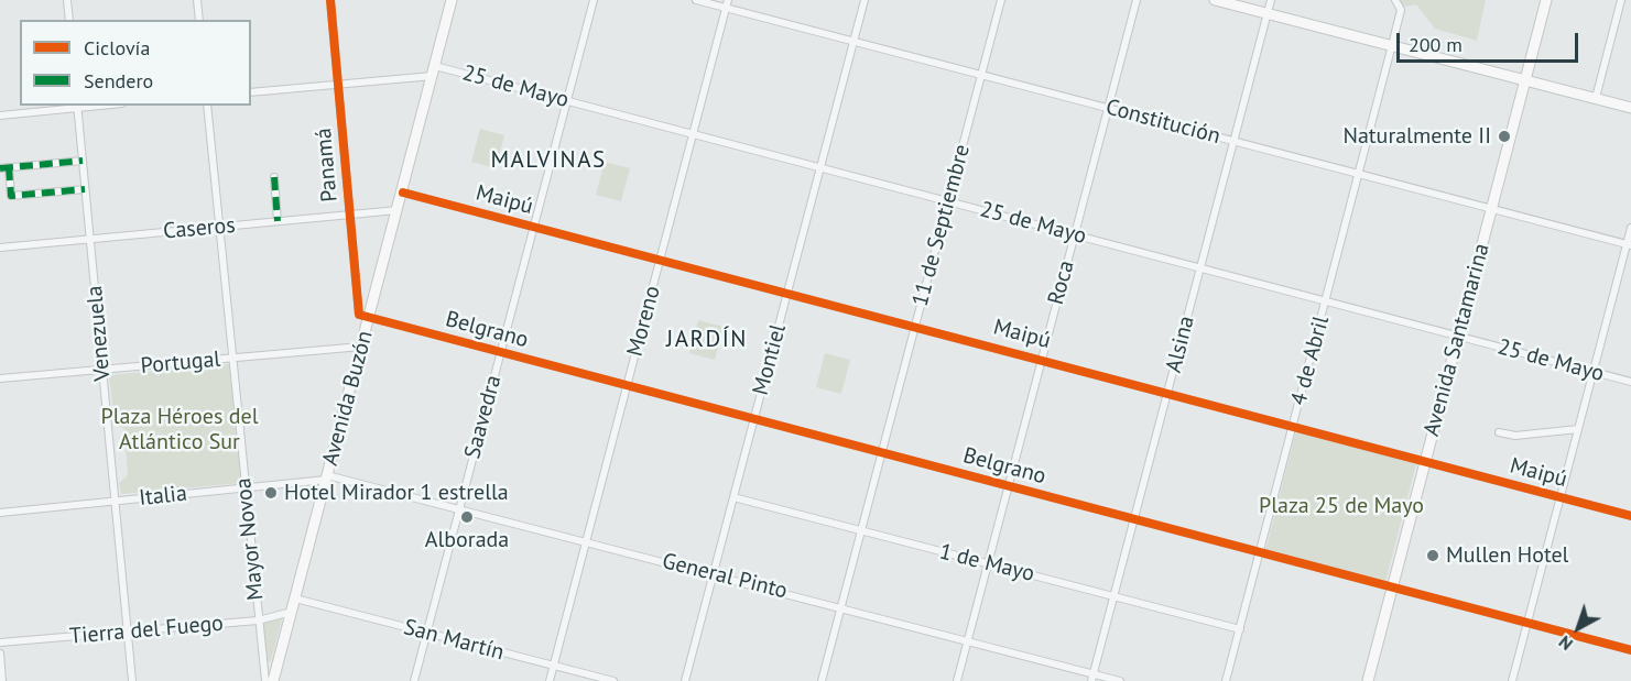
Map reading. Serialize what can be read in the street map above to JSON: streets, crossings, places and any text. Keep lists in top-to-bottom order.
{
  "streets": {
    "main road": ["Avenida Santamarina", "Avenida Buzón"],
    "street": [
      "25 de Mayo",
      "Constitución",
      "Panamá",
      "Maipú",
      "11 de Septiembre",
      "Caseros",
      "Roca",
      "Moreno",
      "Belgrano",
      "Venezuela",
      "Alsina",
      "Montiel",
      "4 de Abril",
      "Portugal",
      "Saavedra",
      "Italia",
      "Mayor Novoa",
      "1 de Mayo",
      "General Pinto",
      "Tierra del Fuego",
      "San Martín"
    ]
  },
  "crossings": [
    ["25 de Mayo", "Panamá"],
    ["25 de Mayo", "11 de Septiembre"],
    ["25 de Mayo", "Roca"],
    ["25 de Mayo", "Moreno"],
    ["25 de Mayo", "Avenida Santamarina"],
    ["25 de Mayo", "Alsina"],
    ["25 de Mayo", "Montiel"],
    ["25 de Mayo", "4 de Abril"],
    ["25 de Mayo", "Avenida Buzón"],
    ["25 de Mayo", "Saavedra"],
    ["Constitución", "11 de Septiembre"],
    ["Constitución", "Roca"],
    ["Constitución", "Moreno"],
    ["Constitución", "Avenida Santamarina"],
    ["Constitución", "Alsina"],
    ["Constitución", "Montiel"],
    ["Constitución", "4 de Abril"],
    ["Panamá", "Caseros"],
    ["Panamá", "Belgrano"],
    ["Panamá", "Avenida Buzón"],
    ["Maipú", "11 de Septiembre"],
    ["Maipú", "Roca"],
    ["Maipú", "Moreno"],
    ["Maipú", "Avenida Santamarina"],
    ["Maipú", "Alsina"],
    ["Maipú", "Montiel"],
    ["Maipú", "4 de Abril"],
    ["Maipú", "Avenida Buzón"],
    ["Maipú", "Saavedra"],
    ["11 de Septiembre", "Belgrano"],
    ["11 de Septiembre", "1 de Mayo"],
    ["11 de Septiembre", "General Pinto"],
    ["Caseros", "Venezuela"],
    ["Caseros", "Avenida Buzón"],
    ["Caseros", "Mayor Novoa"],
    ["Roca", "Belgrano"],
    ["Roca", "1 de Mayo"],
    ["Roca", "General Pinto"],
    ["Moreno", "Belgrano"],
    ["Moreno", "General Pinto"],
    ["Moreno", "San Martín"],
    ["Belgrano", "Avenida Santamarina"],
    ["Belgrano", "Alsina"],
    ["Belgrano", "Montiel"],
    ["Belgrano", "4 de Abril"],
    ["Belgrano", "Avenida Buzón"],
    ["Belgrano", "Saavedra"],
    ["Venezuela", "Portugal"],
    ["Venezuela", "Italia"],
    ["Venezuela", "Tierra del Fuego"],
    ["Alsina", "1 de Mayo"],
    ["Alsina", "General Pinto"],
    ["Montiel", "1 de Mayo"],
    ["Montiel", "General Pinto"],
    ["4 de Abril", "1 de Mayo"],
    ["Portugal", "Avenida Buzón"],
    ["Portugal", "Mayor Novoa"],
    ["Avenida Buzón", "Italia"],
    ["Avenida Buzón", "General Pinto"],
    ["Avenida Buzón", "Tierra del Fuego"],
    ["Avenida Buzón", "San Martín"],
    ["Saavedra", "General Pinto"],
    ["Saavedra", "San Martín"],
    ["Italia", "Mayor Novoa"],
    ["Italia", "General Pinto"],
    ["Mayor Novoa", "Tierra del Fuego"]
  ],
  "districts": ["MALVINAS", "JARDÍN"],
  "parks": ["Plaza Héroes del Atlántico Sur", "Plaza 25 de Mayo"],
  "places": [
    "Naturalmente II",
    "Hotel Mirador 1 estrella",
    "Alborada",
    "Mullen Hotel"
  ],
  "legend": ["Ciclovía", "Sendero"],
  "scale_bar": "200 m",
  "north": "bottom left"
}
